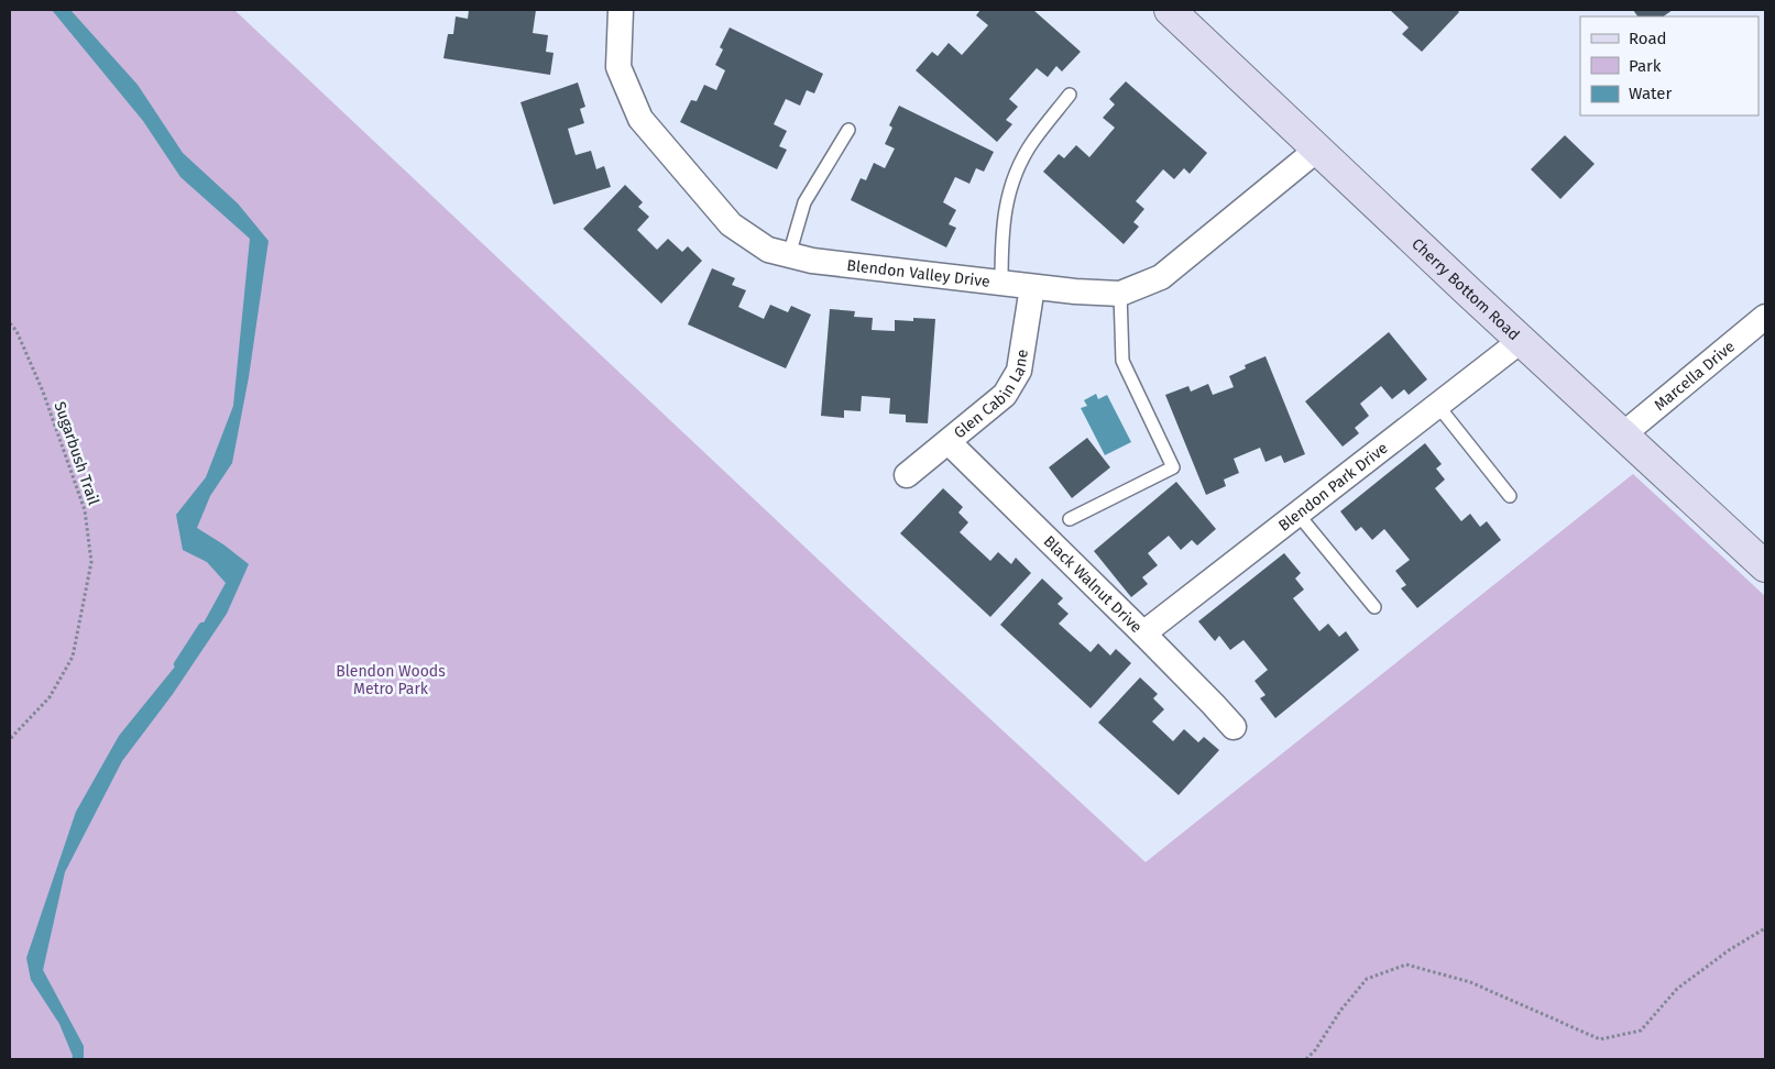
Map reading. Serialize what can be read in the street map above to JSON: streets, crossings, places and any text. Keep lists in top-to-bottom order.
{
  "streets": {
    "main road": ["Cherry Bottom Road"],
    "street": [
      "Blendon Valley Drive",
      "Marcella Drive",
      "Glen Cabin Lane",
      "Blendon Park Drive",
      "Black Walnut Drive"
    ],
    "path": ["Sugarbush Trail"]
  },
  "crossings": [
    ["Blendon Valley Drive", "Cherry Bottom Road"],
    ["Blendon Valley Drive", "Glen Cabin Lane"],
    ["Cherry Bottom Road", "Marcella Drive"],
    ["Cherry Bottom Road", "Blendon Park Drive"],
    ["Glen Cabin Lane", "Black Walnut Drive"],
    ["Blendon Park Drive", "Black Walnut Drive"]
  ],
  "parks": ["Blendon Woods Metro Park"],
  "legend": ["Road", "Park", "Water"]
}
